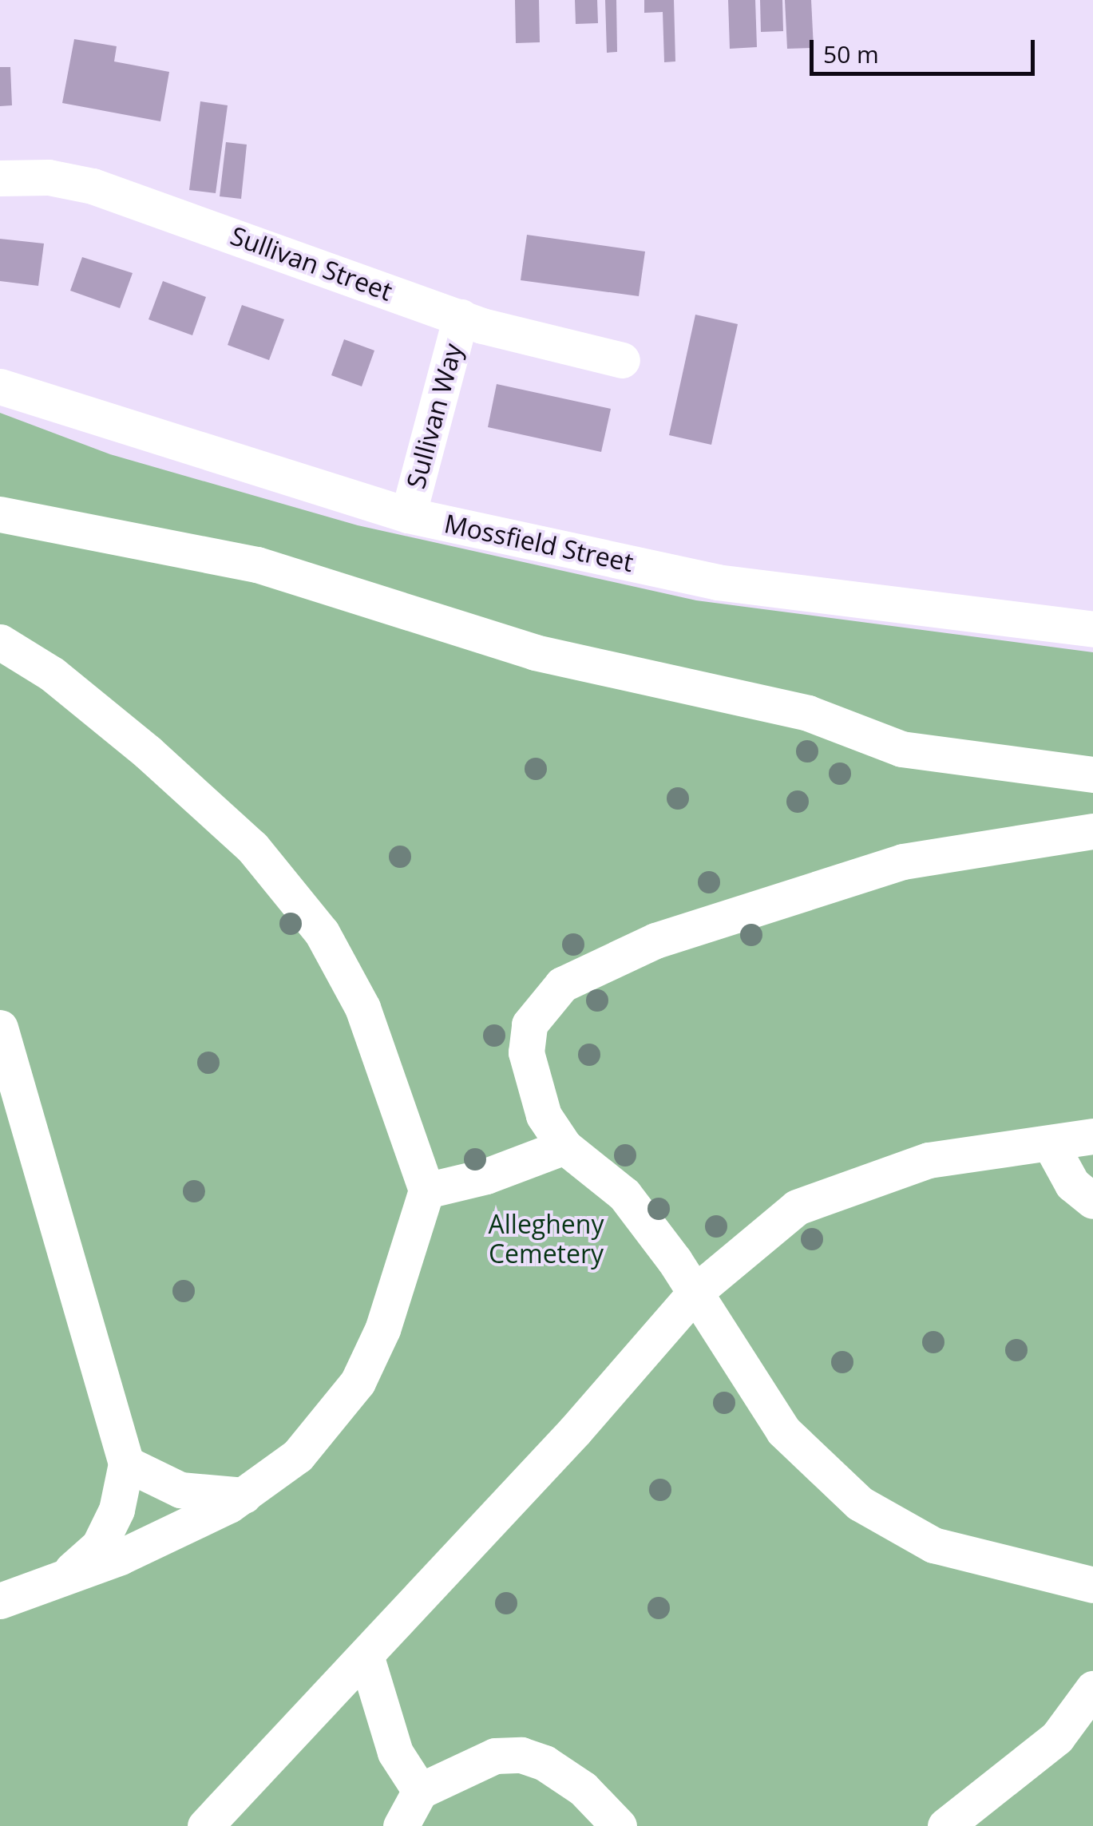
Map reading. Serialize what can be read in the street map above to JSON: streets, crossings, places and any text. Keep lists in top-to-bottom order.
{
  "streets": {
    "street": ["Sullivan Street", "Sullivan Way", "Mossfield Street"]
  },
  "crossings": [
    ["Sullivan Street", "Sullivan Way"],
    ["Sullivan Way", "Mossfield Street"]
  ],
  "parks": ["Allegheny Cemetery"],
  "scale_bar": "50 m"
}
